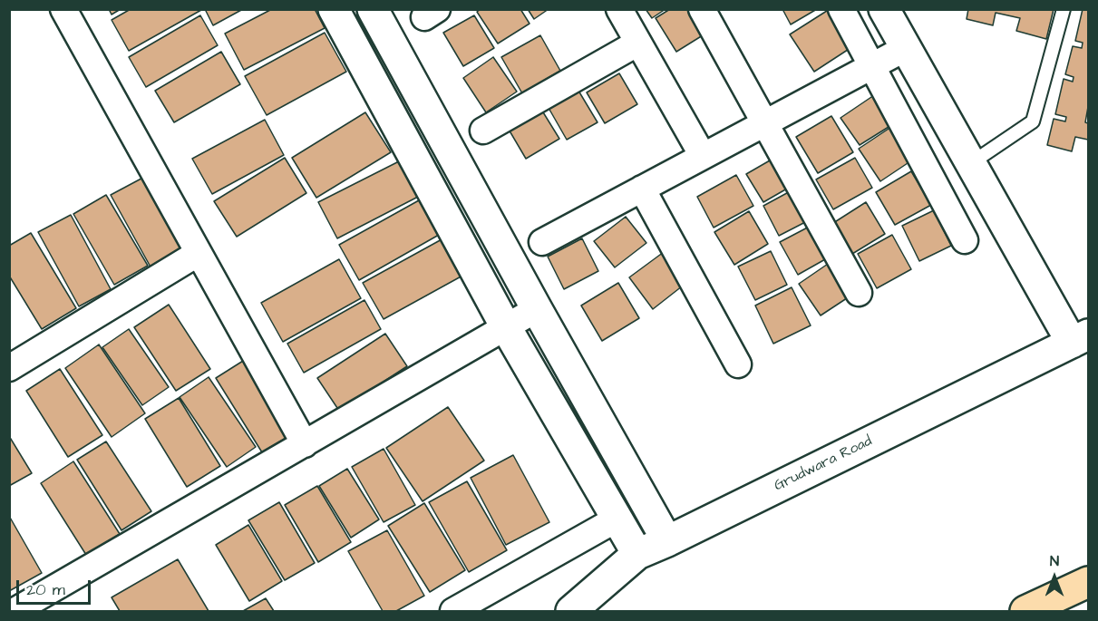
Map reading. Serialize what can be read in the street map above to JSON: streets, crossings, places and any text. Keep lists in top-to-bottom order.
{
  "streets": {
    "street": ["Grudwara Road"]
  },
  "scale_bar": "20 m",
  "north": "top"
}
